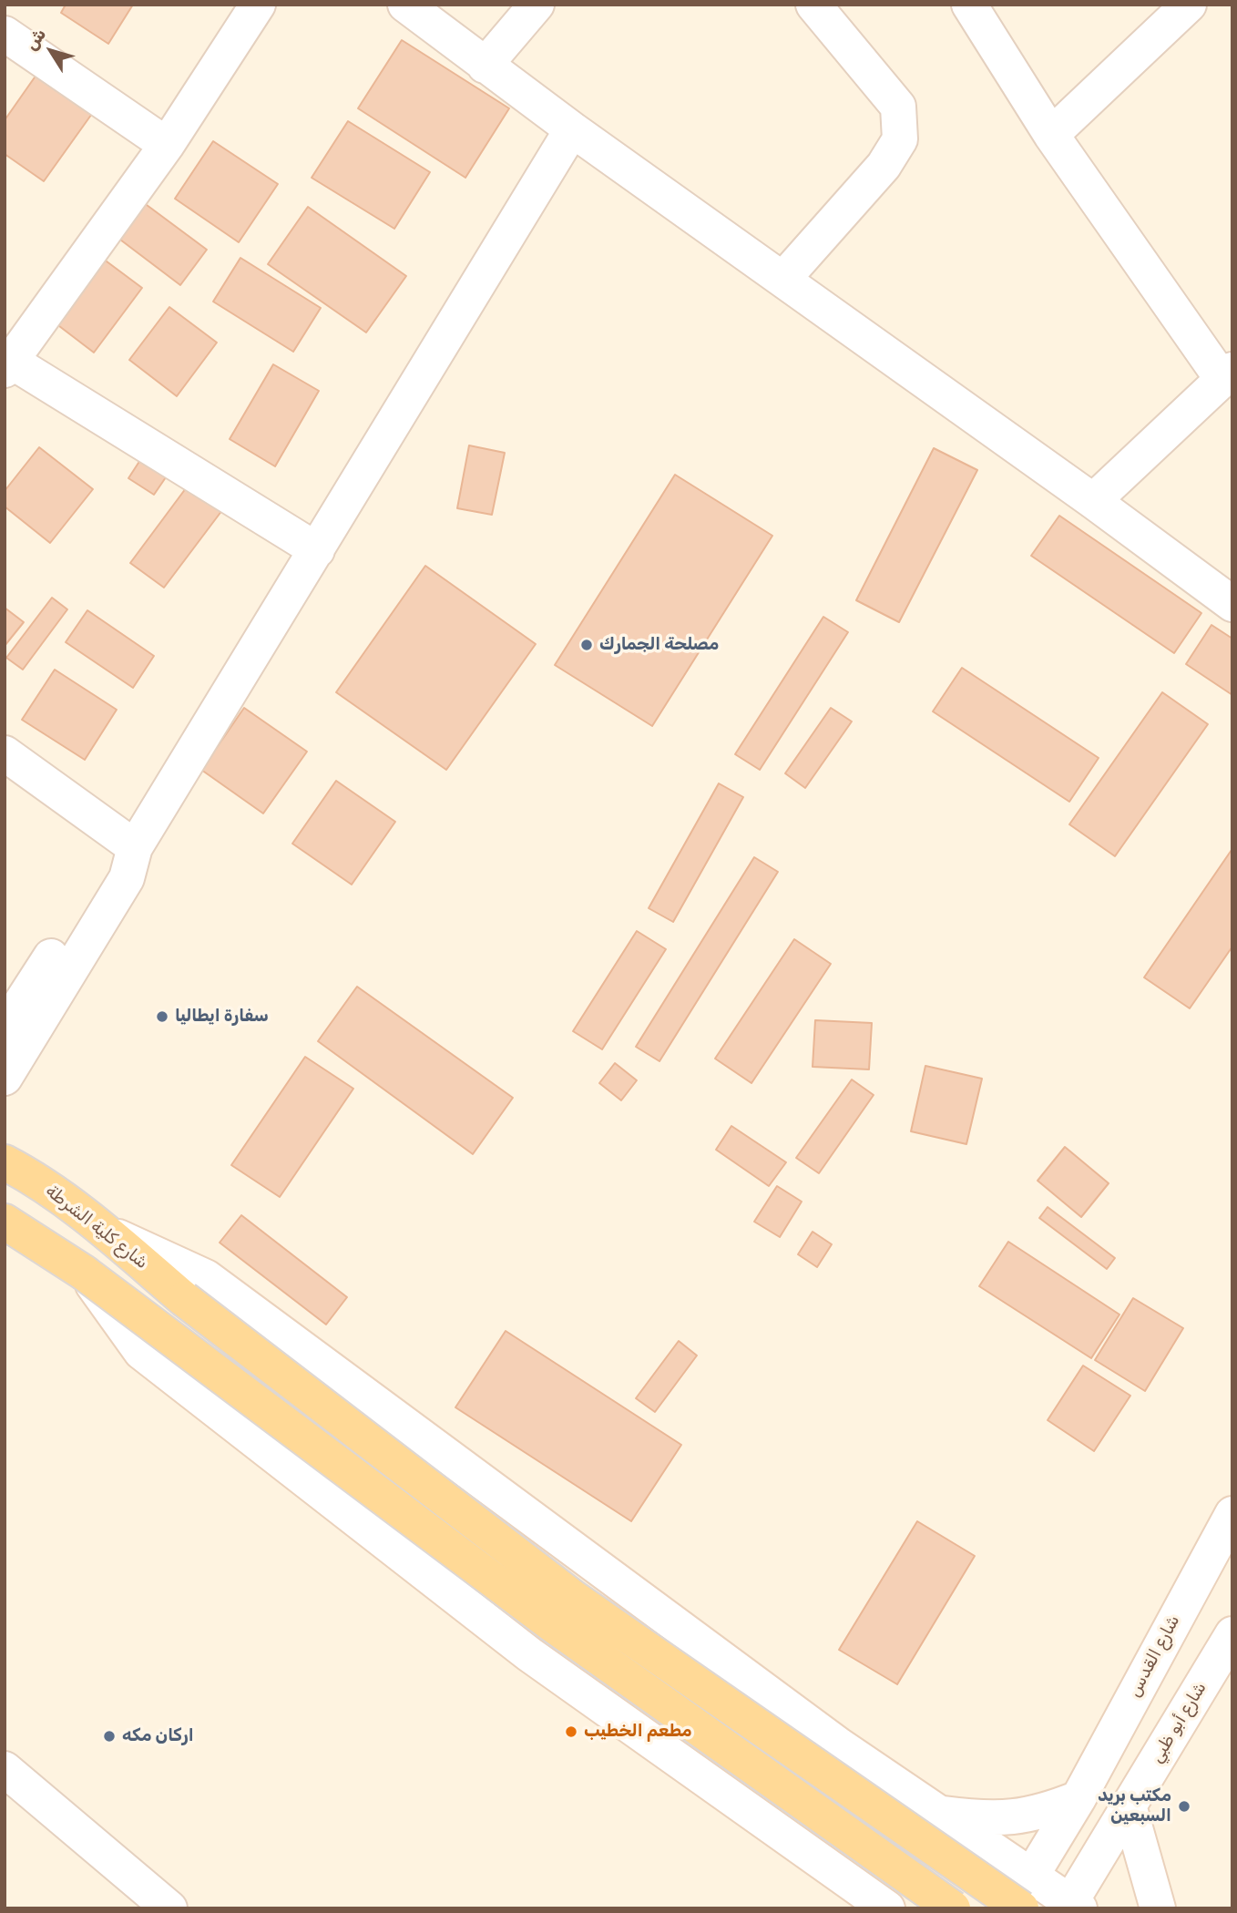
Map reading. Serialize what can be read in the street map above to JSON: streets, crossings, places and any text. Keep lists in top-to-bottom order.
{
  "streets": {
    "main road": ["شارع كلية الشرطة"],
    "street": ["شارع القدس", "شارع أبو ظبي"]
  },
  "places": [
    "مصلحة الجمارك",
    "سفارة ايطاليا",
    "مطعم الخطيب",
    "اركان مكه",
    "مكتب بريد السبعين"
  ],
  "north": "top left"
}
